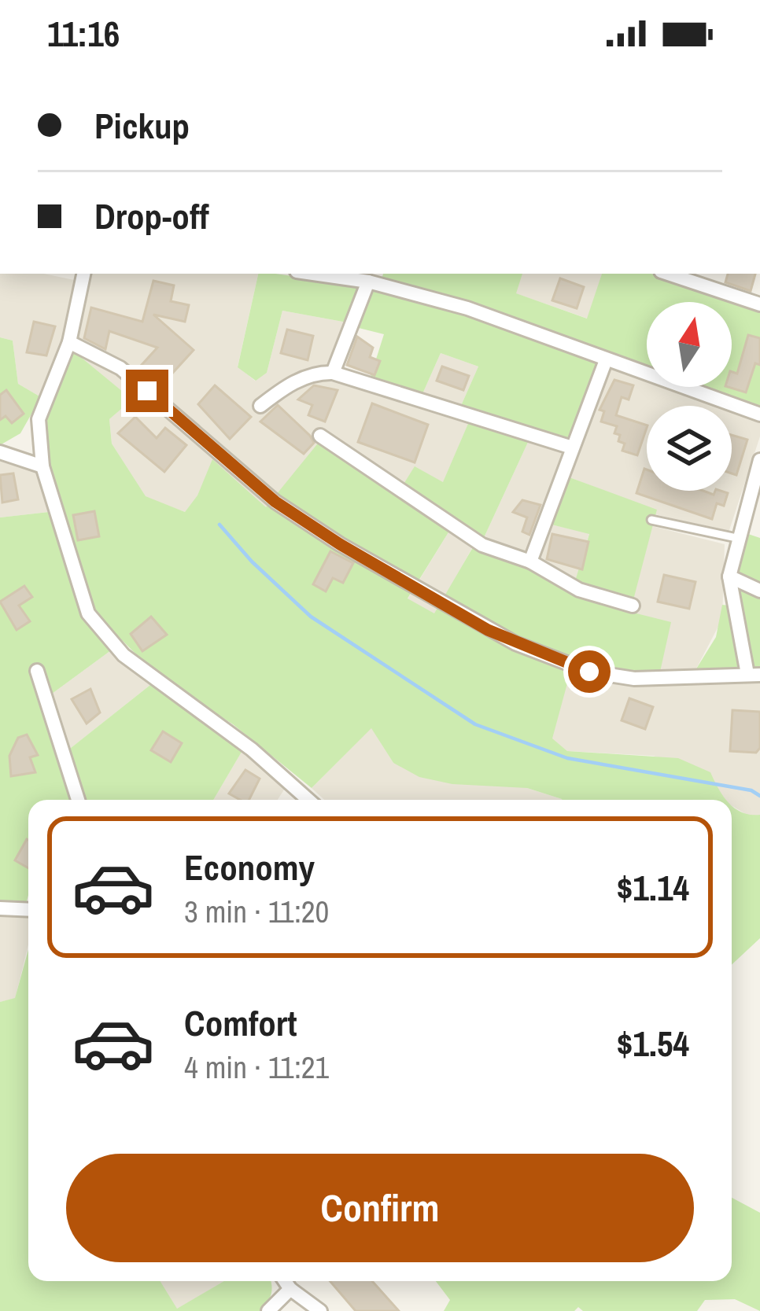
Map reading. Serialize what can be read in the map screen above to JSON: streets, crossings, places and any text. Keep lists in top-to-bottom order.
{
  "north": "top",
  "page": {
    "status": "11:16",
    "banner": ["Pickup", "Drop-off"],
    "list": [
      {
        "name": "Economy",
        "note": "3 min · 11:20",
        "value": "$1.14"
      },
      {
        "name": "Comfort",
        "note": "4 min · 11:21",
        "value": "$1.54"
      }
    ],
    "buttons": "Confirm"
  }
}
